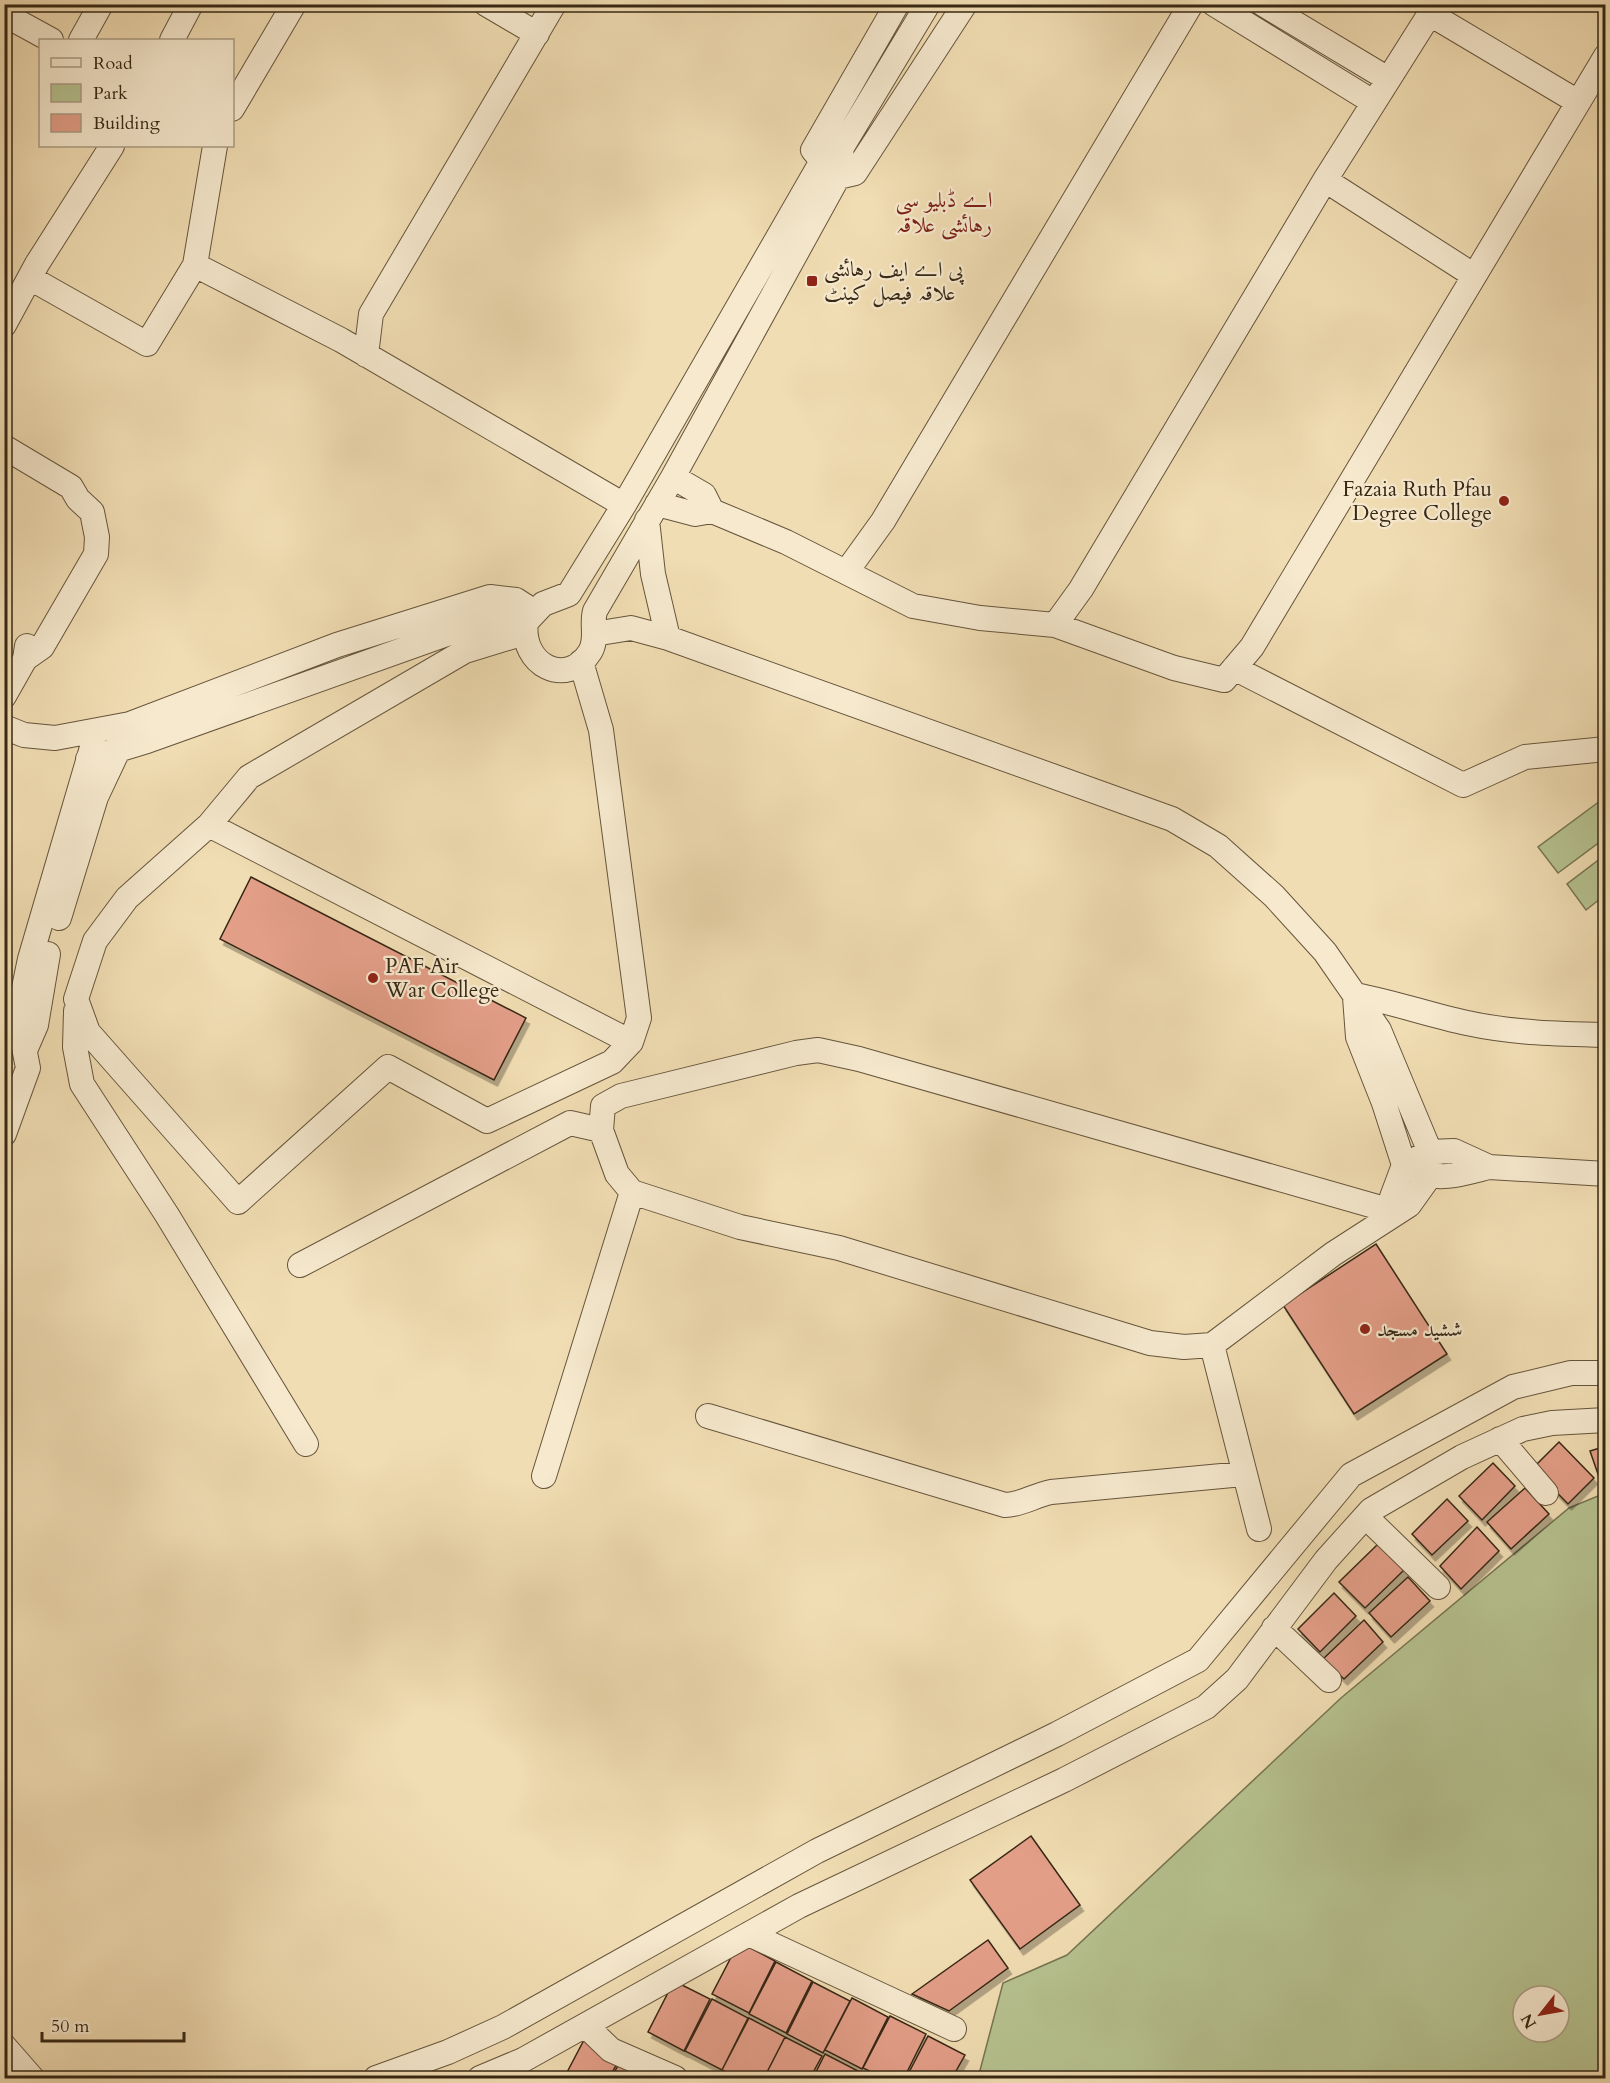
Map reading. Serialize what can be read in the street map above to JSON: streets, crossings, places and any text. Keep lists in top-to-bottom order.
{
  "districts": ["اے ڈبلیو سی رہائشی علاقہ"],
  "places": {
    "transit": ["پی اے ایف رہائشی علاقہ فیصل کینٹ"],
    "other": ["Fazaia Ruth Pfau Degree College", "PAF Air War College", "ششید مسجد"]
  },
  "legend": ["Road", "Park", "Building"],
  "scale_bar": "50 m",
  "north": "bottom left"
}
